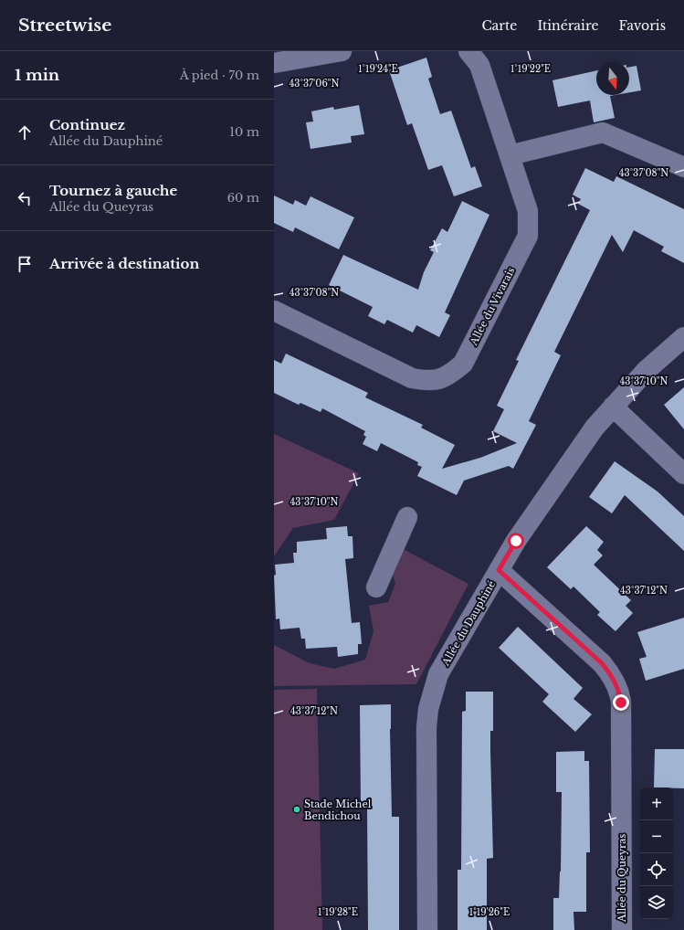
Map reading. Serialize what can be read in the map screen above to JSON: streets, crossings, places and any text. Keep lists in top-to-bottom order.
{
  "streets": {
    "street": ["Allée du Vivarais", "Allée du Dauphiné", "Allée du Queyras"]
  },
  "crossings": [
    ["Allée du Dauphiné", "Allée du Queyras"]
  ],
  "places": ["Stade Michel Bendichou"],
  "north": "bottom",
  "page": {
    "header": "Streetwise",
    "nav": ["Carte", "Itinéraire", "Favoris"],
    "heading": ["1 min", "À pied · 70 m"],
    "list": [
      ["Continuez", "Allée du Dauphiné", "10 m"],
      ["Tournez à gauche", "Allée du Queyras", "60 m"],
      "Arrivée à destination"
    ],
    "map_buttons": ["+", "−"]
  },
  "coordinates": [
    "1°19'24\"E",
    "1°19'22\"E",
    "43°37'06\"N",
    "43°37'08\"N",
    "43°37'10\"N",
    "43°37'12\"N",
    "1°19'28\"E",
    "1°19'26\"E"
  ]
}
